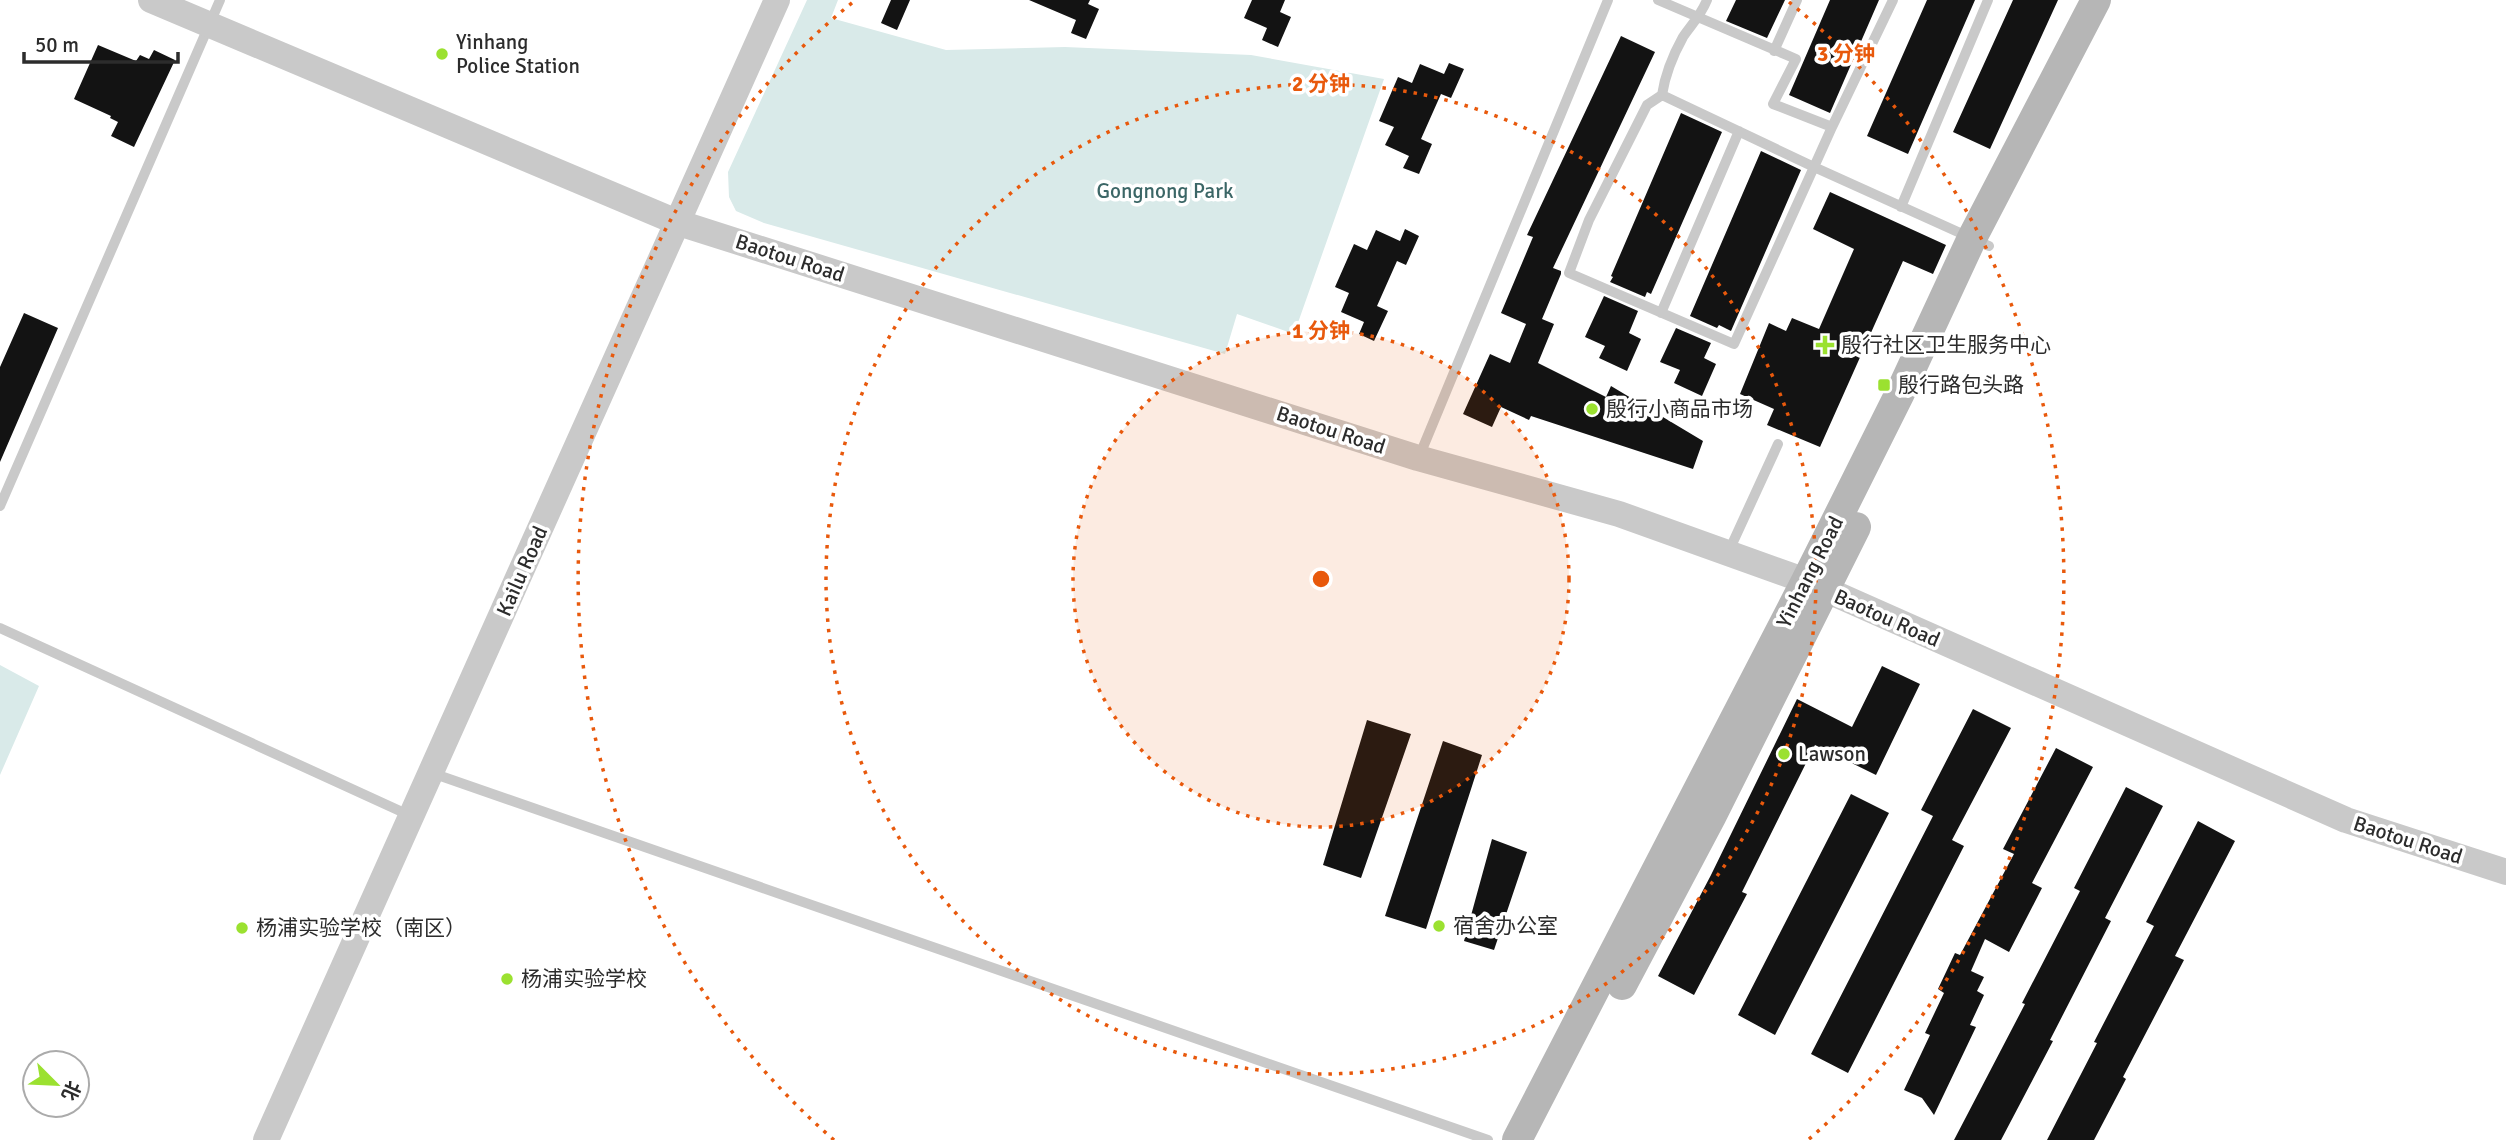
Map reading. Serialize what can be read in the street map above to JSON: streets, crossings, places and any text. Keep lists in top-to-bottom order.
{
  "streets": {
    "main road": ["Yinhang Road"],
    "street": ["Baotou Road", "Kailu Road"]
  },
  "crossings": [
    ["Baotou Road", "Kailu Road"],
    ["Baotou Road", "Yinhang Road"]
  ],
  "parks": ["Gongnong Park"],
  "places": {
    "other": [
      "Yinhang Police Station",
      "殷行小商品市场",
      "Lawson",
      "宿舍办公室",
      "杨浦实验学校（南区）",
      "杨浦实验学校"
    ],
    "health": ["殷行社区卫生服务中心"],
    "transit": ["殷行路包头路"]
  },
  "scale_bar": "50 m",
  "north": "bottom right",
  "rings": ["3 分钟", "2 分钟", "1 分钟"]
}
